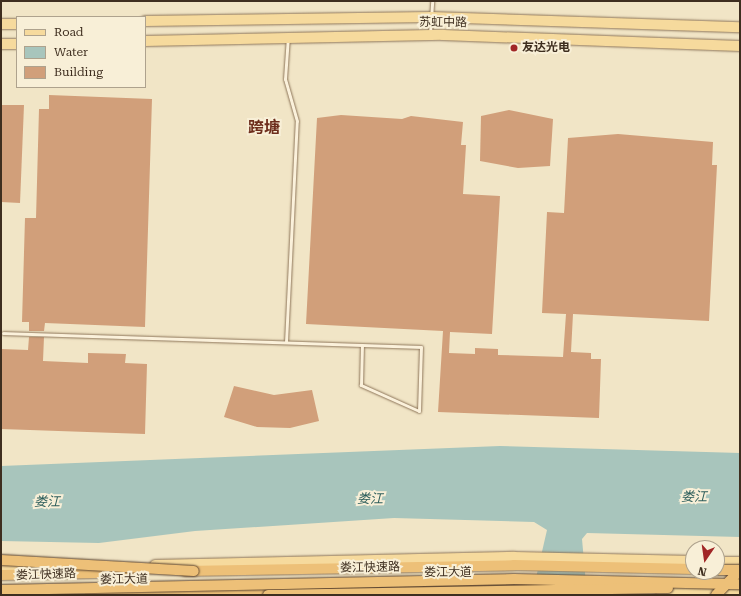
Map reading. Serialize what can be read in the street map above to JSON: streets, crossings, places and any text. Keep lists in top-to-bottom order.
{
  "streets": {
    "highway": ["娄江快速路"],
    "main road": ["苏虹中路", "娄江大道"]
  },
  "districts": ["跨塘"],
  "water": ["娄江"],
  "places": ["友达光电"],
  "legend": ["Road", "Water", "Building"],
  "north": "bottom"
}
